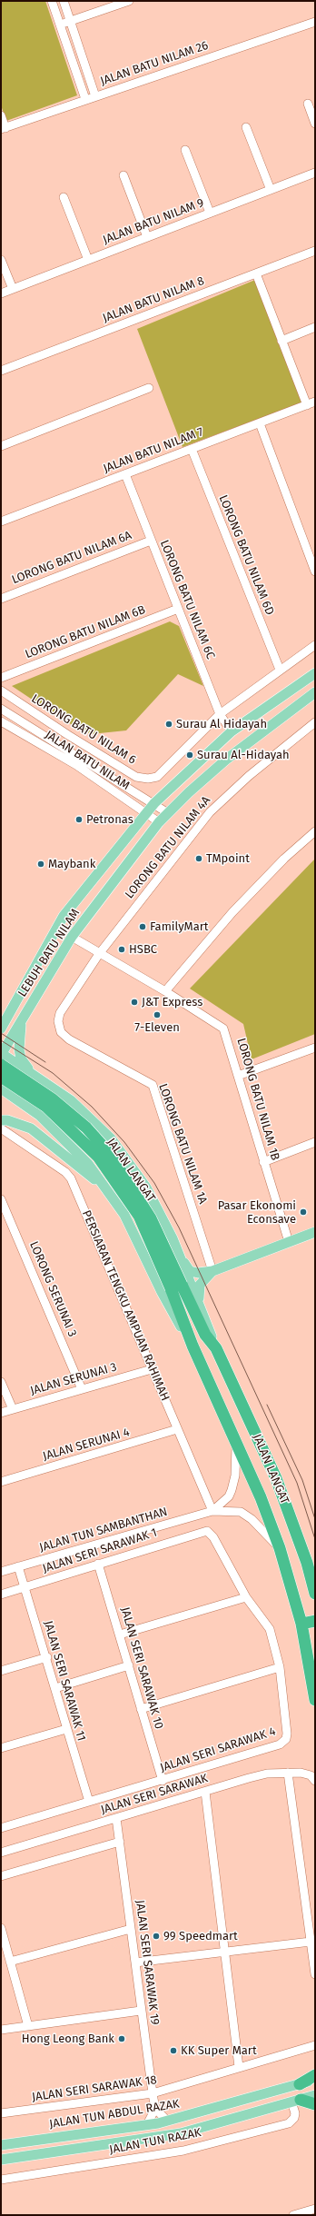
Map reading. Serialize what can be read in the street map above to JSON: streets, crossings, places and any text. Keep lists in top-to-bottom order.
{
  "streets": {
    "highway": ["JALAN LANGAT"],
    "main road": ["LEBUH BATU NILAM", "JALAN TUN ABDUL RAZAK"],
    "street": [
      "JALAN BATU NILAM 26",
      "JALAN BATU NILAM 9",
      "JALAN BATU NILAM 8",
      "JALAN BATU NILAM 7",
      "LORONG BATU NILAM 6D",
      "LORONG BATU NILAM 6A",
      "LORONG BATU NILAM 6C",
      "LORONG BATU NILAM 6B",
      "LORONG BATU NILAM 6",
      "JALAN BATU NILAM",
      "LORONG BATU NILAM 4A",
      "LORONG BATU NILAM 1B",
      "LORONG BATU NILAM 1A",
      "LORONG SERUNAI 3",
      "PERSIARAN TENGKU AMPUAN RAHIMAH",
      "JALAN SERUNAI 3",
      "JALAN SERUNAI 4",
      "JALAN TUN SAMBANTHAN",
      "JALAN SERI SARAWAK 1",
      "JALAN SERI SARAWAK 10",
      "JALAN SERI SARAWAK 11",
      "JALAN SERI SARAWAK 4",
      "JALAN SERI SARAWAK",
      "JALAN SERI SARAWAK 19",
      "JALAN SERI SARAWAK 18",
      "JALAN TUN RAZAK"
    ]
  },
  "crossings": [
    ["JALAN BATU NILAM 7", "LORONG BATU NILAM 6D"],
    ["JALAN BATU NILAM 7", "LORONG BATU NILAM 6C"],
    ["LORONG BATU NILAM 6D", "LORONG BATU NILAM 6"],
    ["LORONG BATU NILAM 6A", "LORONG BATU NILAM 6C"],
    ["LORONG BATU NILAM 6C", "LORONG BATU NILAM 6B"],
    ["LORONG BATU NILAM 6C", "LORONG BATU NILAM 6"],
    ["LORONG BATU NILAM 6C", "LEBUH BATU NILAM"],
    ["JALAN BATU NILAM", "LEBUH BATU NILAM"],
    ["LORONG BATU NILAM 4A", "LORONG BATU NILAM 1B"],
    ["LORONG BATU NILAM 4A", "LORONG BATU NILAM 1A"],
    ["LEBUH BATU NILAM", "LORONG BATU NILAM 1B"],
    ["LEBUH BATU NILAM", "JALAN LANGAT"],
    ["LORONG BATU NILAM 1B", "LORONG BATU NILAM 1A"],
    ["JALAN LANGAT", "JALAN TUN SAMBANTHAN"],
    ["LORONG SERUNAI 3", "JALAN SERUNAI 3"],
    ["PERSIARAN TENGKU AMPUAN RAHIMAH", "JALAN SERUNAI 3"],
    ["PERSIARAN TENGKU AMPUAN RAHIMAH", "JALAN SERUNAI 4"],
    ["PERSIARAN TENGKU AMPUAN RAHIMAH", "JALAN TUN SAMBANTHAN"],
    ["JALAN TUN SAMBANTHAN", "JALAN SERI SARAWAK 11"],
    ["JALAN SERI SARAWAK 1", "JALAN SERI SARAWAK 10"],
    ["JALAN SERI SARAWAK 1", "JALAN SERI SARAWAK 11"],
    ["JALAN SERI SARAWAK 1", "JALAN SERI SARAWAK 4"],
    ["JALAN SERI SARAWAK 10", "JALAN SERI SARAWAK 4"],
    ["JALAN SERI SARAWAK 11", "JALAN SERI SARAWAK 4"],
    ["JALAN SERI SARAWAK", "JALAN SERI SARAWAK 19"],
    ["JALAN SERI SARAWAK 19", "JALAN SERI SARAWAK 18"]
  ],
  "places": [
    "Surau Al Hidayah",
    "Surau Al-Hidayah",
    "Petronas",
    "TMpoint",
    "Maybank",
    "FamilyMart",
    "HSBC",
    "J&T Express",
    "7-Eleven",
    "Pasar Ekonomi Econsave",
    "99 Speedmart",
    "Hong Leong Bank",
    "KK Super Mart"
  ]
}
